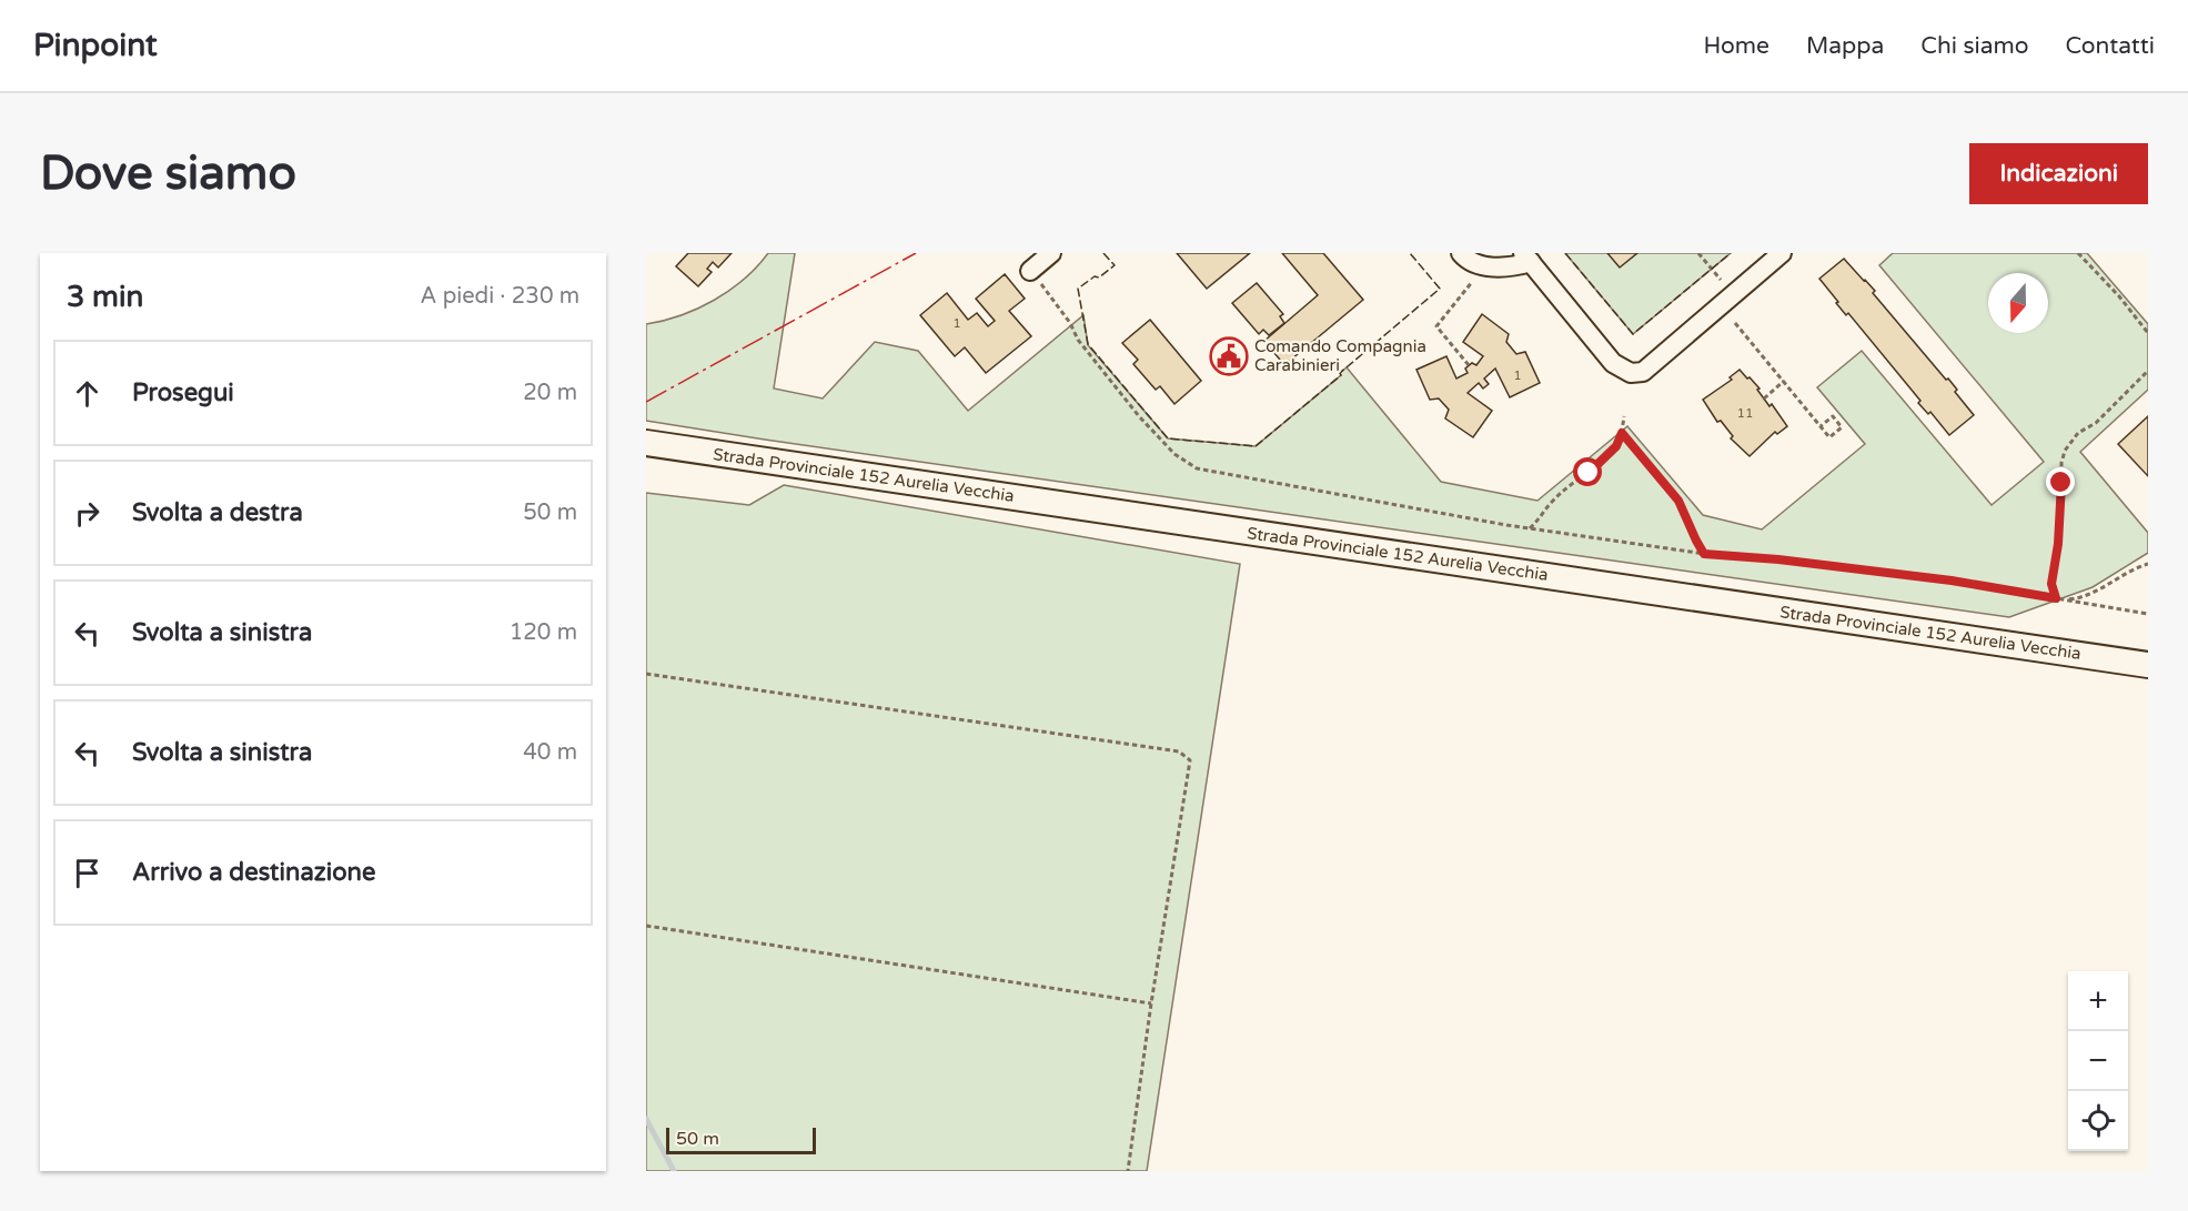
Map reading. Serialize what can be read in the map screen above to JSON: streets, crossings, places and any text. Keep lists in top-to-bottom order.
{
  "streets": {
    "main road": ["Strada Provinciale 152 Aurelia Vecchia"]
  },
  "places": {
    "public building": ["Comando Compagnia Carabinieri"]
  },
  "house_numbers": ["1", "1", "11"],
  "scale_bar": "50 m",
  "north": "bottom",
  "page": {
    "header": "Pinpoint",
    "nav": [
      "Home",
      "Mappa",
      "Chi siamo",
      "Contatti"
    ],
    "buttons": "Indicazioni",
    "title": "Dove siamo",
    "heading": ["3 min", "A piedi · 230 m"],
    "list": [
      ["Prosegui", "20 m"],
      ["Svolta a destra", "50 m"],
      ["Svolta a sinistra", "120 m"],
      ["Svolta a sinistra", "40 m"],
      "Arrivo a destinazione"
    ],
    "map_buttons": ["+", "−"],
    "scale": "50 m"
  }
}
